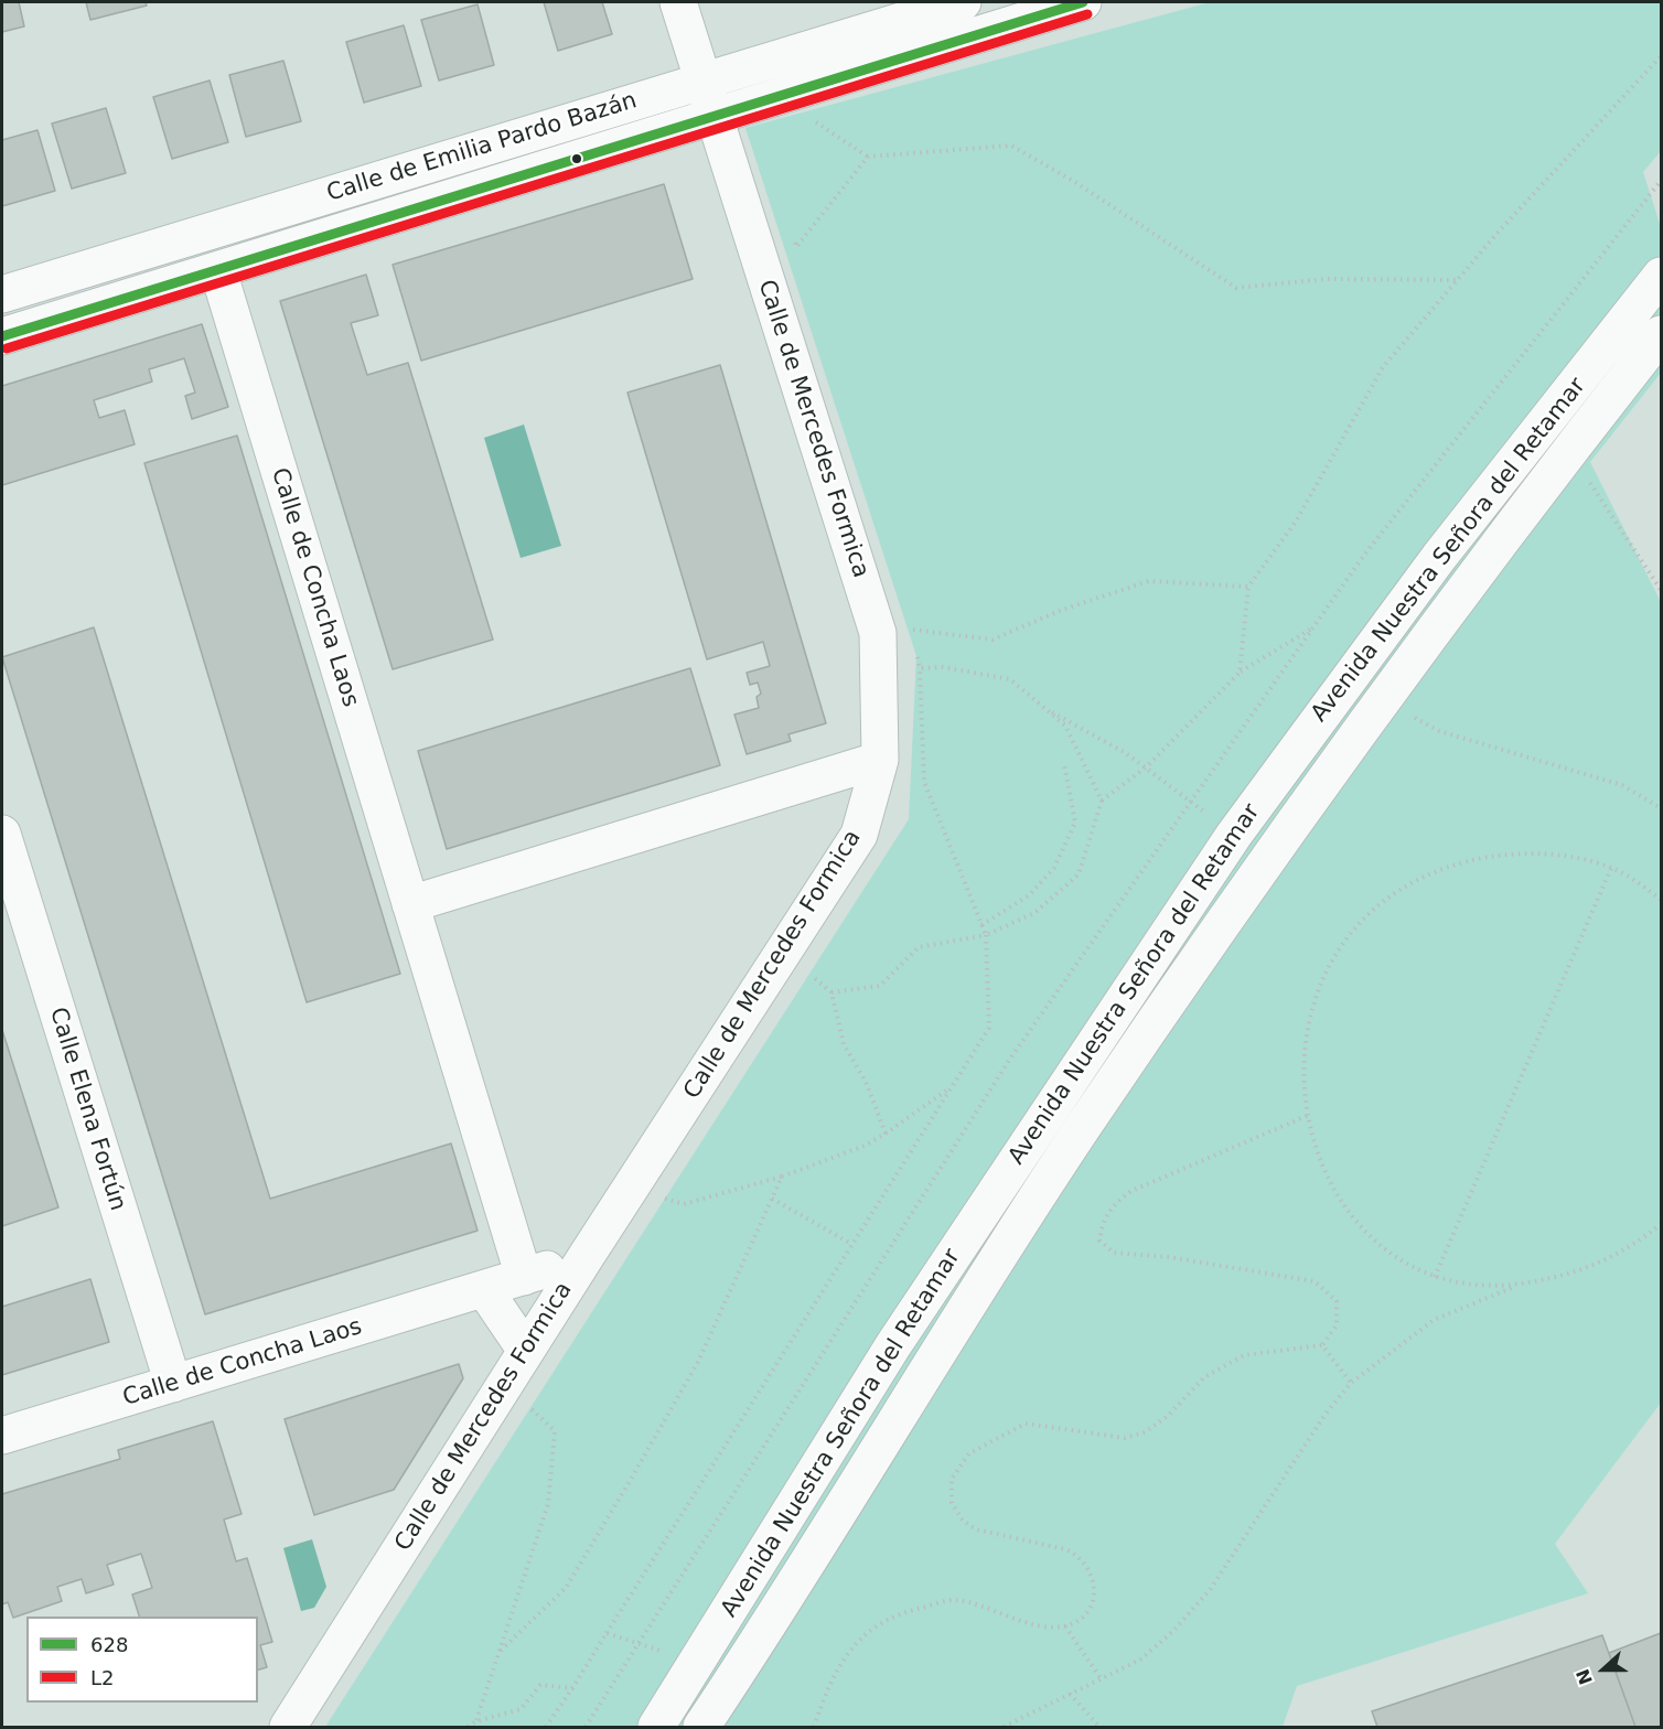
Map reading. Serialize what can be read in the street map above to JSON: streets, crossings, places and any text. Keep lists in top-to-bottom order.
{
  "streets": {
    "street": [
      "Calle de Emilia Pardo Bazán",
      "Calle de Mercedes Formica",
      "Avenida Nuestra Señora del Retamar",
      "Calle de Concha Laos",
      "Calle Elena Fortún"
    ]
  },
  "crossings": [
    ["Calle de Emilia Pardo Bazán", "Calle de Mercedes Formica"],
    ["Calle de Emilia Pardo Bazán", "Calle de Concha Laos"],
    ["Calle de Mercedes Formica", "Calle de Concha Laos"],
    ["Calle de Concha Laos", "Calle Elena Fortún"]
  ],
  "lines": ["transit line 628", "transit line L2"],
  "legend": ["628", "L2"],
  "north": "left"
}
